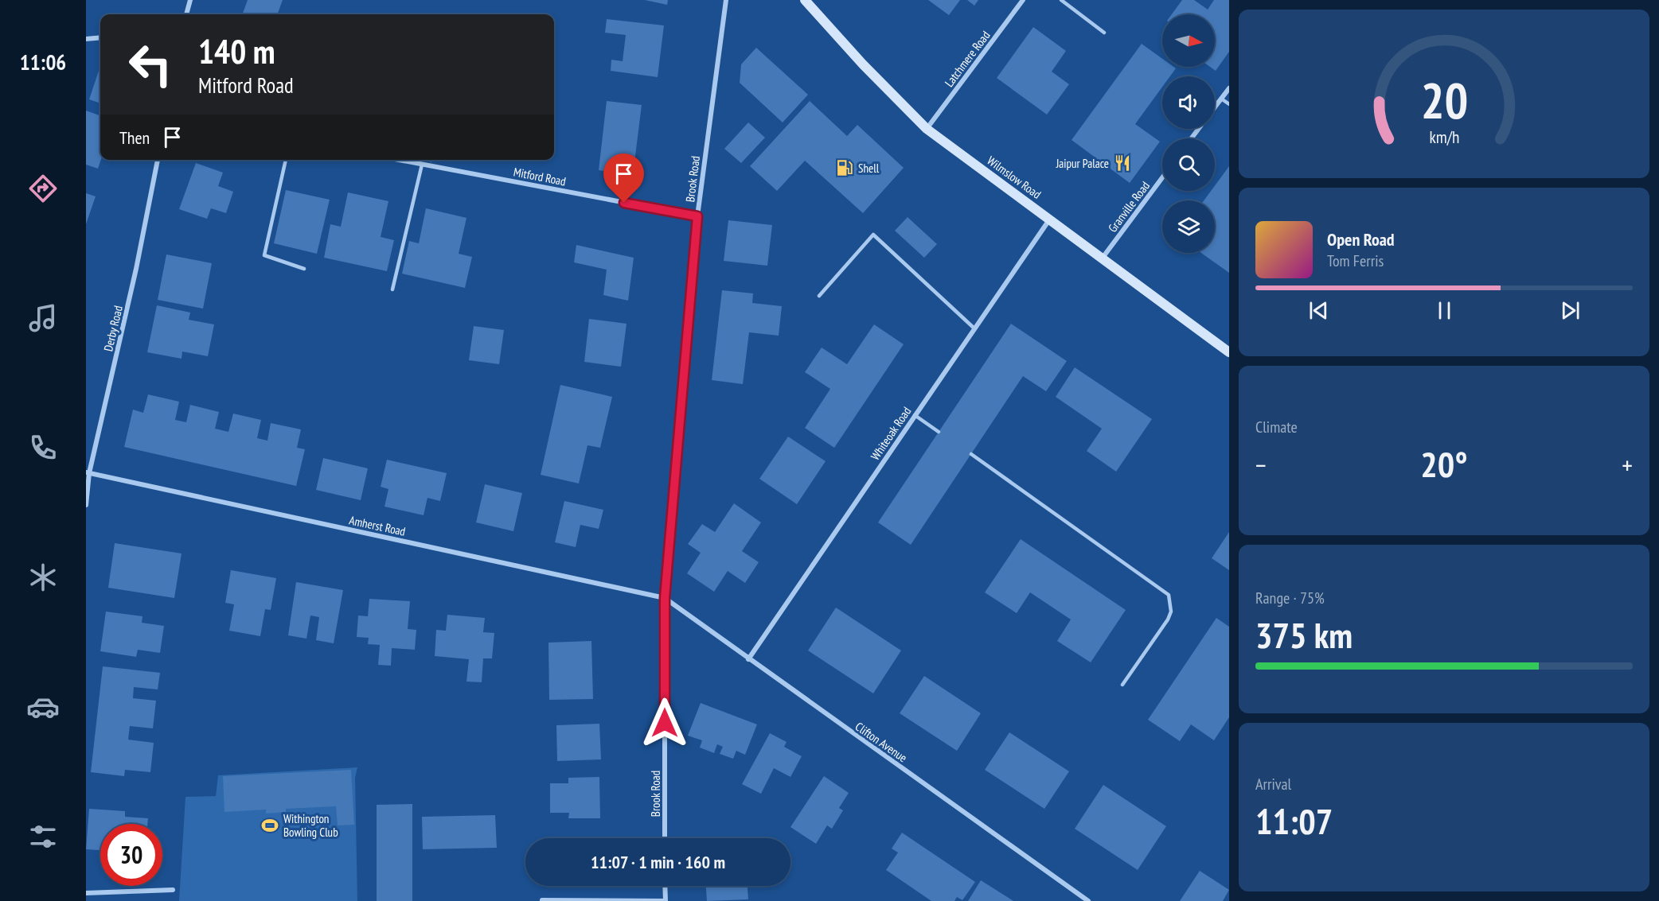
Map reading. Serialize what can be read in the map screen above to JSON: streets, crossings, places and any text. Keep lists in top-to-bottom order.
{
  "streets": {
    "main road": ["Wilmslow Road"],
    "street": [
      "Latchmere Road",
      "Mitford Road",
      "Brook Road",
      "Granville Road",
      "Derby Road",
      "Whiteoak Road",
      "Amherst Road",
      "Clifton Avenue"
    ]
  },
  "crossings": [
    ["Latchmere Road", "Wilmslow Road"],
    ["Mitford Road", "Brook Road"],
    ["Wilmslow Road", "Granville Road"],
    ["Wilmslow Road", "Whiteoak Road"],
    ["Brook Road", "Amherst Road"],
    ["Brook Road", "Clifton Avenue"],
    ["Derby Road", "Amherst Road"],
    ["Whiteoak Road", "Clifton Avenue"],
    ["Amherst Road", "Clifton Avenue"]
  ],
  "places": {
    "restaurant": ["Jaipur Palace"],
    "fuel station": ["Shell"],
    "sports": ["Withington Bowling Club"]
  },
  "north": "right",
  "page": {
    "tabs": "11:06",
    "turn": ["140 m", "Mitford Road"],
    "then": "Then",
    "song": ["Open Road", "Tom Ferris"],
    "tile": [
      "Climate",
      ["Range · 75%", "375 km"],
      ["Arrival", "11:07"]
    ],
    "heat": ["−", "20°", "+"],
    "limit": "30",
    "trip": "11:07 · 1 min · 160 m",
    "gauge": ["20", "km/h"]
  }
}
